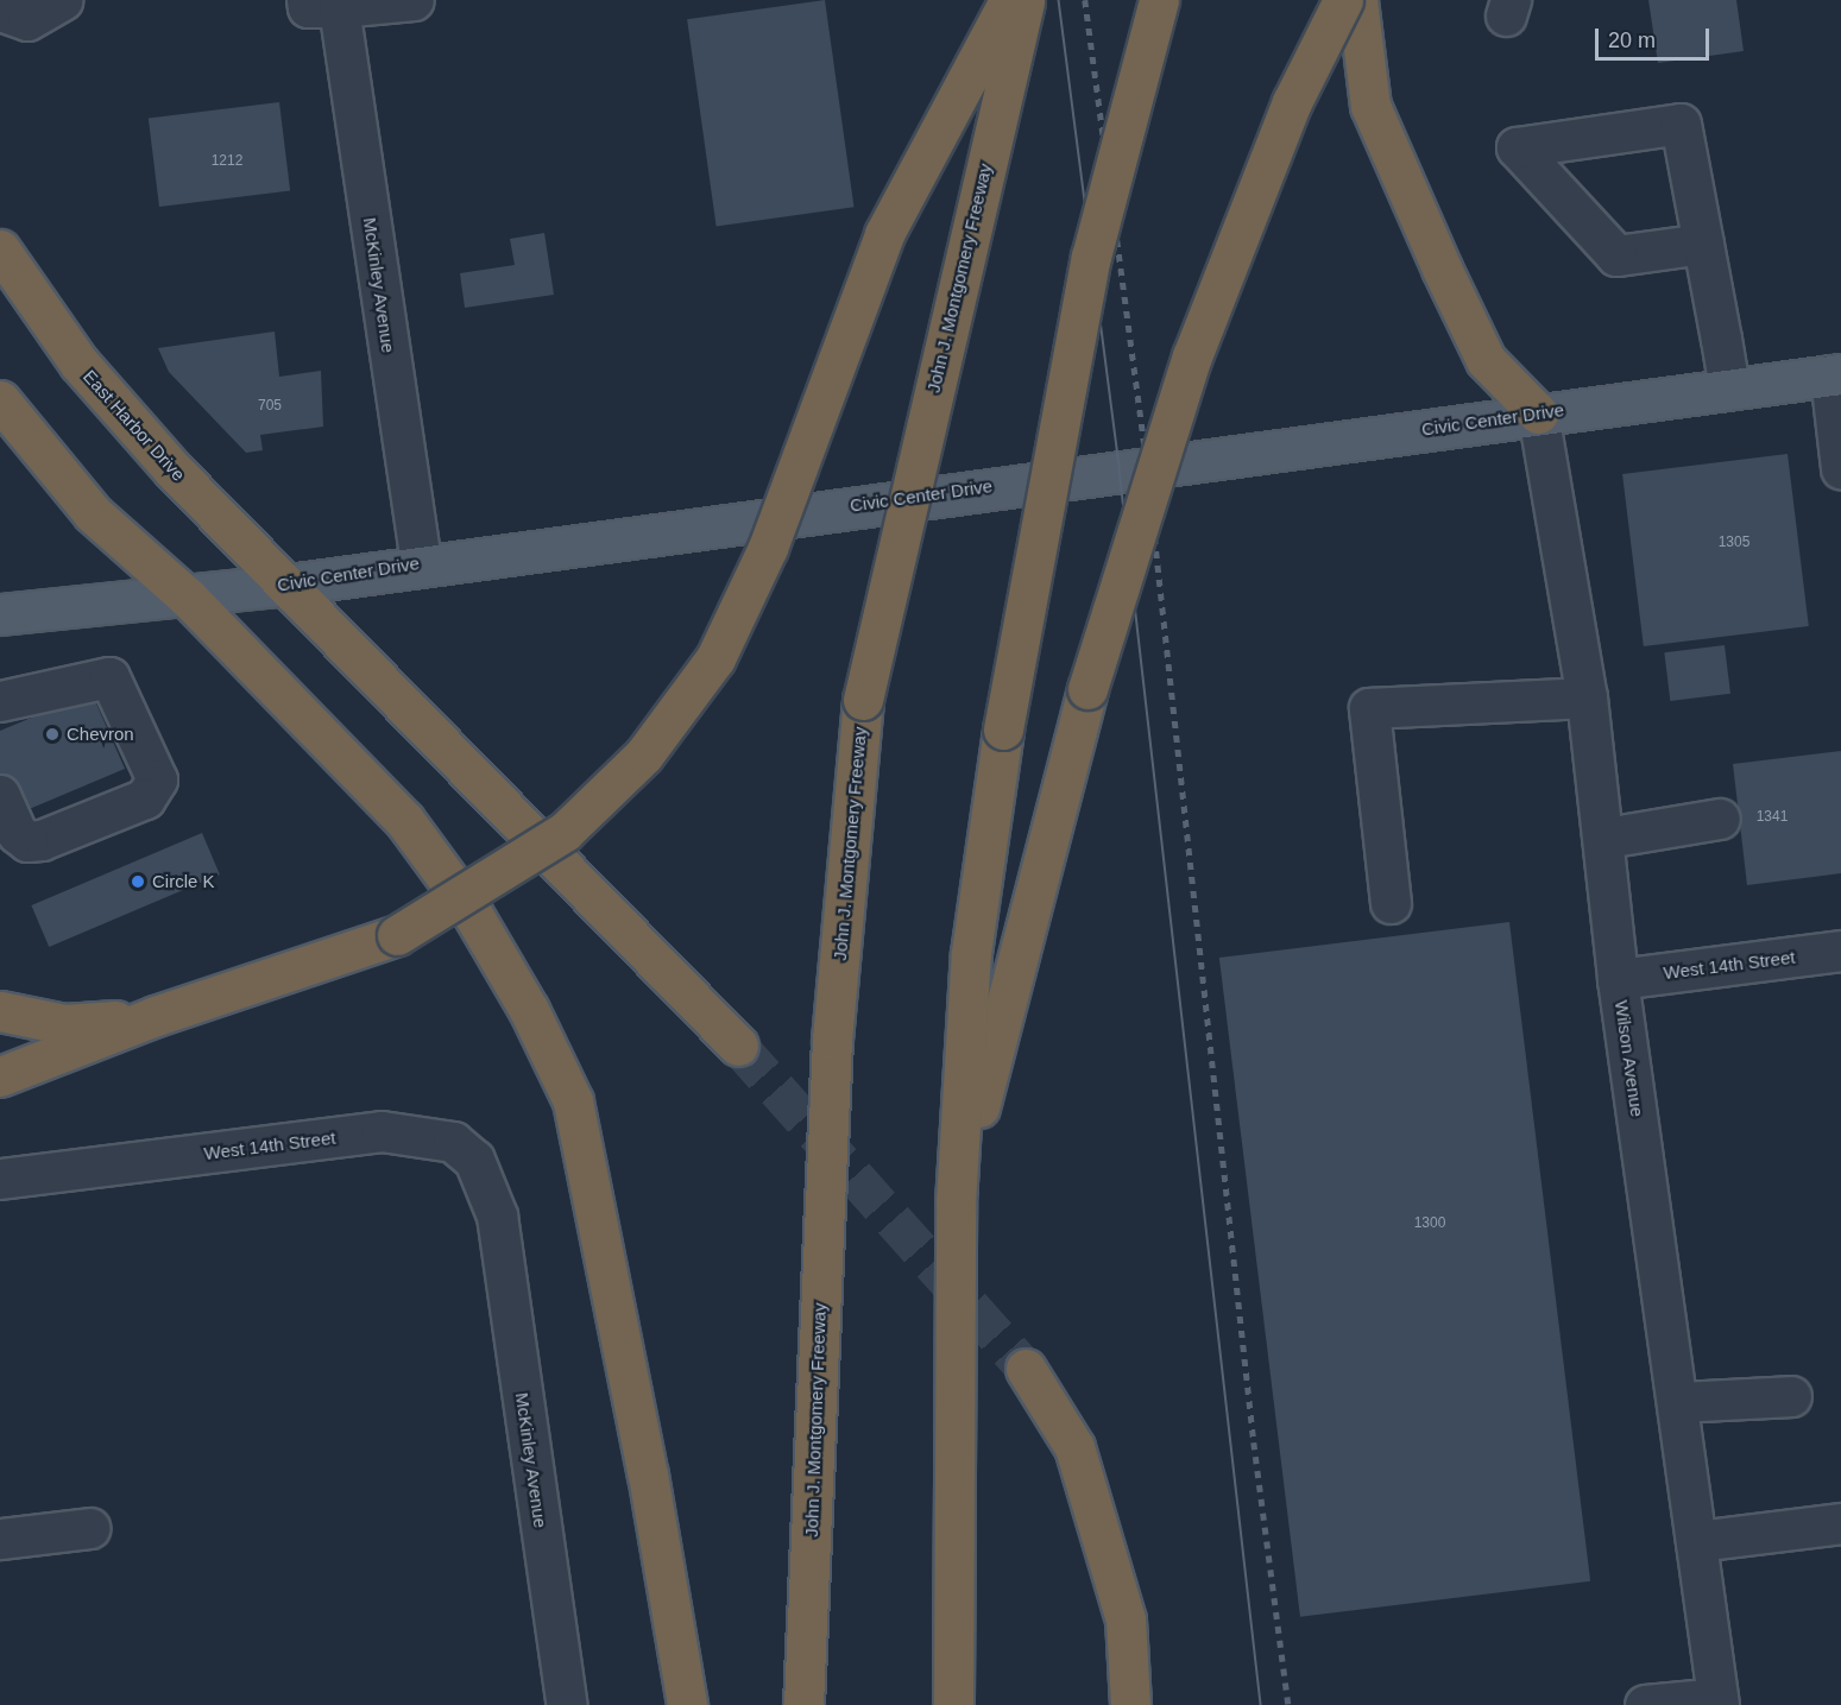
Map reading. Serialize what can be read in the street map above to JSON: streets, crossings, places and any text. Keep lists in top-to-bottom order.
{
  "streets": {
    "highway": ["John J. Montgomery Freeway", "East Harbor Drive"],
    "main road": ["Civic Center Drive"],
    "street": ["McKinley Avenue", "West 14th Street", "Wilson Avenue"]
  },
  "crossings": [
    ["McKinley Avenue", "Civic Center Drive"],
    ["McKinley Avenue", "West 14th Street"],
    ["Civic Center Drive", "East Harbor Drive"],
    ["Civic Center Drive", "Wilson Avenue"],
    ["West 14th Street", "Wilson Avenue"]
  ],
  "places": ["Chevron", "Circle K"],
  "house_numbers": [
    "1212",
    "705",
    "1305",
    "1341",
    "1300"
  ],
  "scale_bar": "20 m"
}
